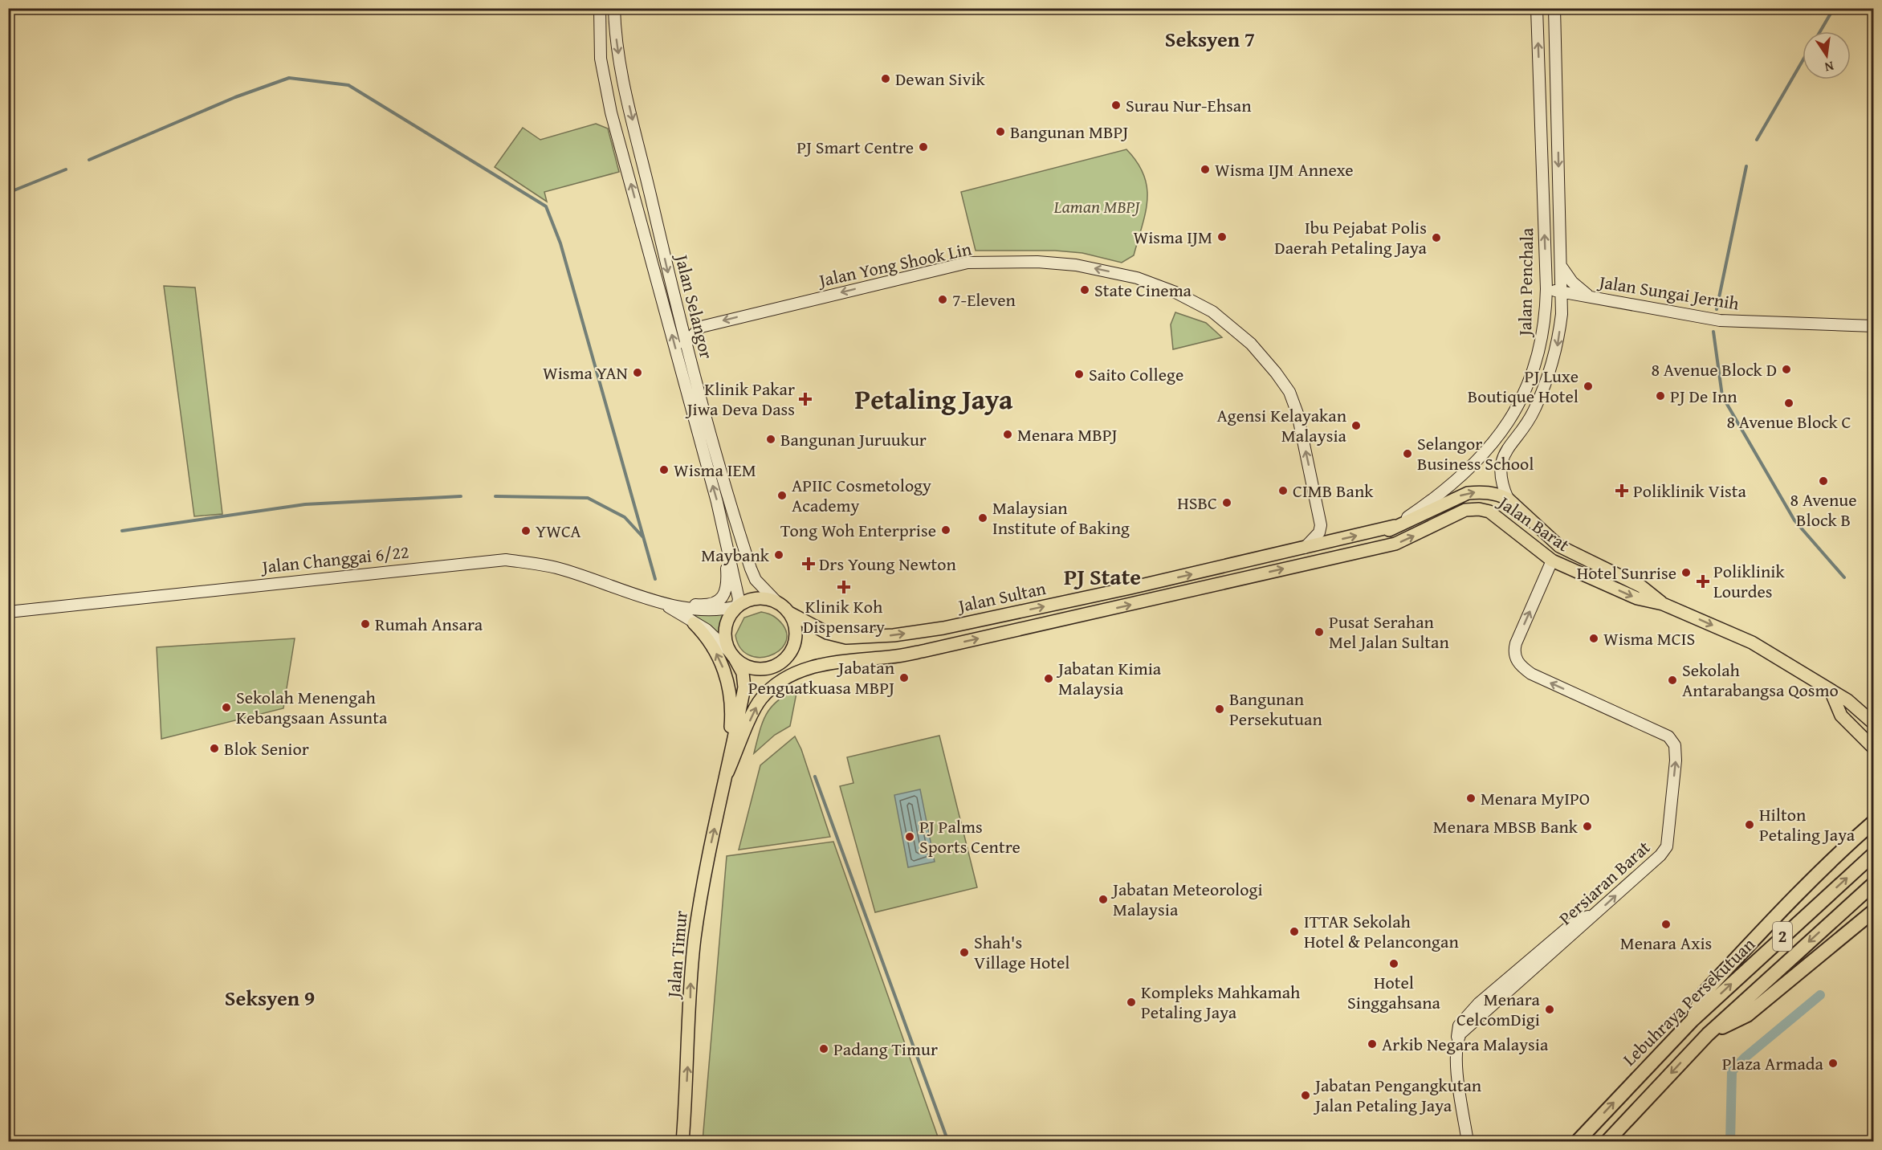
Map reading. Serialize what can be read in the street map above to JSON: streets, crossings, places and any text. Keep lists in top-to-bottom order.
{
  "streets": {
    "highway": ["2", "Lebuhraya Persekutuan"],
    "main road": [
      "Jalan Yong Shook Lin",
      "Jalan Penchala",
      "Jalan Sungai Jernih",
      "Jalan Selangor",
      "Jalan Barat",
      "Jalan Changgai 6/22",
      "Jalan Sultan",
      "Persiaran Barat",
      "Jalan Timur"
    ]
  },
  "crossings": [
    ["Jalan Yong Shook Lin", "Jalan Selangor"],
    ["Jalan Yong Shook Lin", "Jalan Sultan"],
    ["Jalan Penchala", "Jalan Sungai Jernih"],
    ["Jalan Penchala", "Jalan Barat"],
    ["Jalan Penchala", "Jalan Sultan"],
    ["Jalan Selangor", "Jalan Changgai 6/22"],
    ["Jalan Selangor", "Jalan Sultan"],
    ["Jalan Selangor", "Jalan Timur"],
    ["Jalan Barat", "Jalan Sultan"],
    ["Jalan Barat", "Persiaran Barat"],
    ["Jalan Changgai 6/22", "Jalan Sultan"],
    ["Jalan Changgai 6/22", "Jalan Timur"],
    ["Jalan Sultan", "Jalan Timur"]
  ],
  "one_way": ["Jalan Barat", "Jalan Sultan"],
  "districts": [
    "Seksyen 7",
    "Petaling Jaya",
    "PJ State",
    "Seksyen 9"
  ],
  "parks": ["Laman MBPJ"],
  "places": {
    "other": [
      "Dewan Sivik",
      "Surau Nur-Ehsan",
      "Bangunan MBPJ",
      "PJ Smart Centre",
      "Wisma IJM Annexe",
      "Wisma IJM",
      "Ibu Pejabat Polis Daerah Petaling Jaya",
      "State Cinema",
      "7-Eleven",
      "8 Avenue Block D",
      "Wisma YAN",
      "Saito College",
      "PJ Luxe Boutique Hotel",
      "PJ De Inn",
      "8 Avenue Block C",
      "Agensi Kelayakan Malaysia",
      "Menara MBPJ",
      "Bangunan Juruukur",
      "Selangor Business School",
      "Wisma IEM",
      "8 Avenue Block B",
      "CIMB Bank",
      "APIIC Cosmetology Academy",
      "HSBC",
      "Malaysian Institute of Baking",
      "Tong Woh Enterprise",
      "YWCA",
      "Maybank",
      "Hotel Sunrise",
      "Rumah Ansara",
      "Pusat Serahan Mel Jalan Sultan",
      "Wisma MCIS",
      "Jabatan Penguatkuasa MBPJ",
      "Jabatan Kimia Malaysia",
      "Sekolah Antarabangsa Qosmo",
      "Sekolah Menengah Kebangsaan Assunta",
      "Bangunan Persekutuan",
      "Blok Senior",
      "Menara MyIPO",
      "Hilton Petaling Jaya",
      "Menara MBSB Bank",
      "PJ Palms Sports Centre",
      "Jabatan Meteorologi Malaysia",
      "Menara Axis",
      "ITTAR Sekolah Hotel & Pelancongan",
      "Shah's Village Hotel",
      "Hotel Singgahsana",
      "Kompleks Mahkamah Petaling Jaya",
      "Menara CelcomDigi",
      "Arkib Negara Malaysia",
      "Padang Timur",
      "Plaza Armada",
      "Jabatan Pengangkutan Jalan Petaling Jaya"
    ],
    "health": [
      "Klinik Pakar Jiwa Deva Dass",
      "Poliklinik Vista",
      "Drs Young Newton",
      "Poliklinik Lourdes",
      "Klinik Koh Dispensary"
    ]
  },
  "north": "bottom"
}
